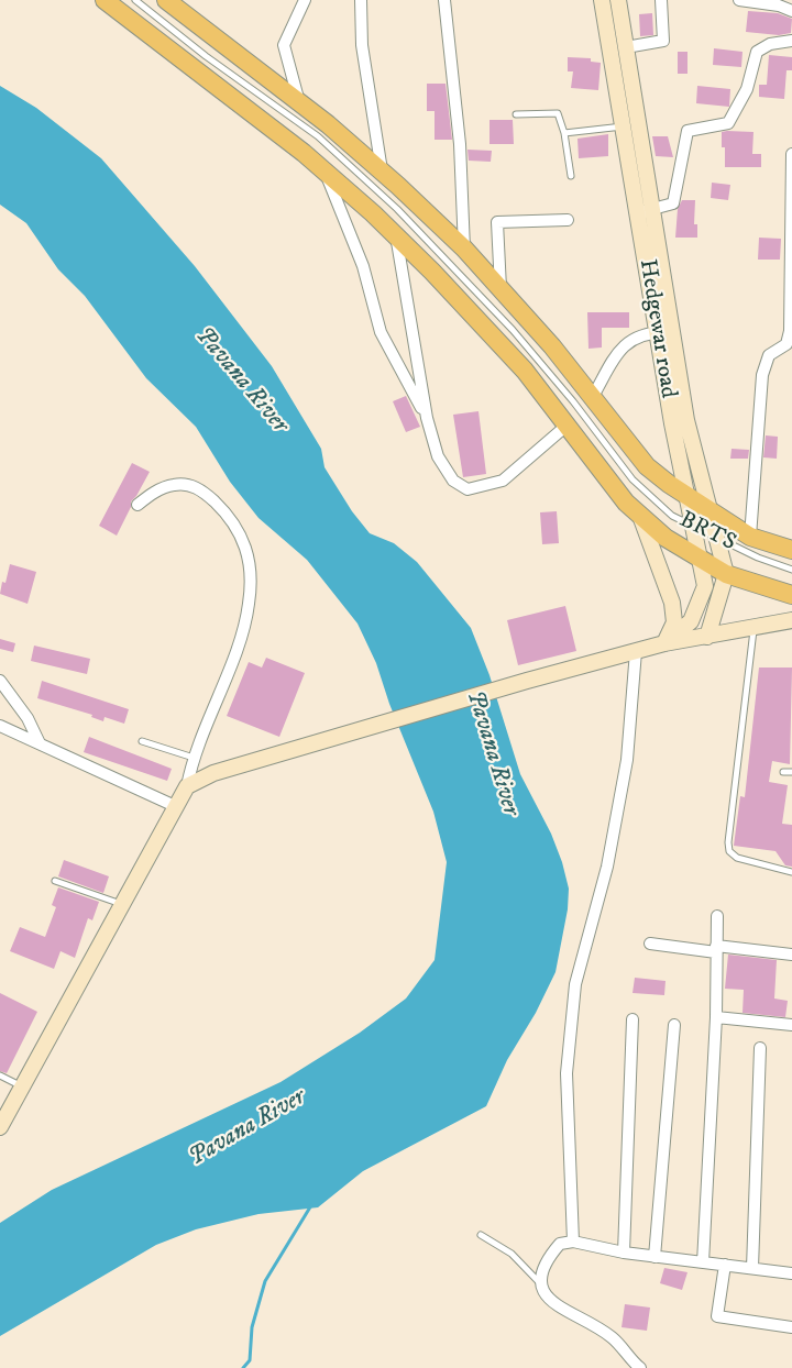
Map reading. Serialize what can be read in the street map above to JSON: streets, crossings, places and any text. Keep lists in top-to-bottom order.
{
  "streets": {
    "main road": ["Hedgewar road"],
    "lane": ["BRTS"]
  },
  "crossings": [
    ["Hedgewar road", "BRTS"]
  ],
  "water": ["Pavana River"]
}
